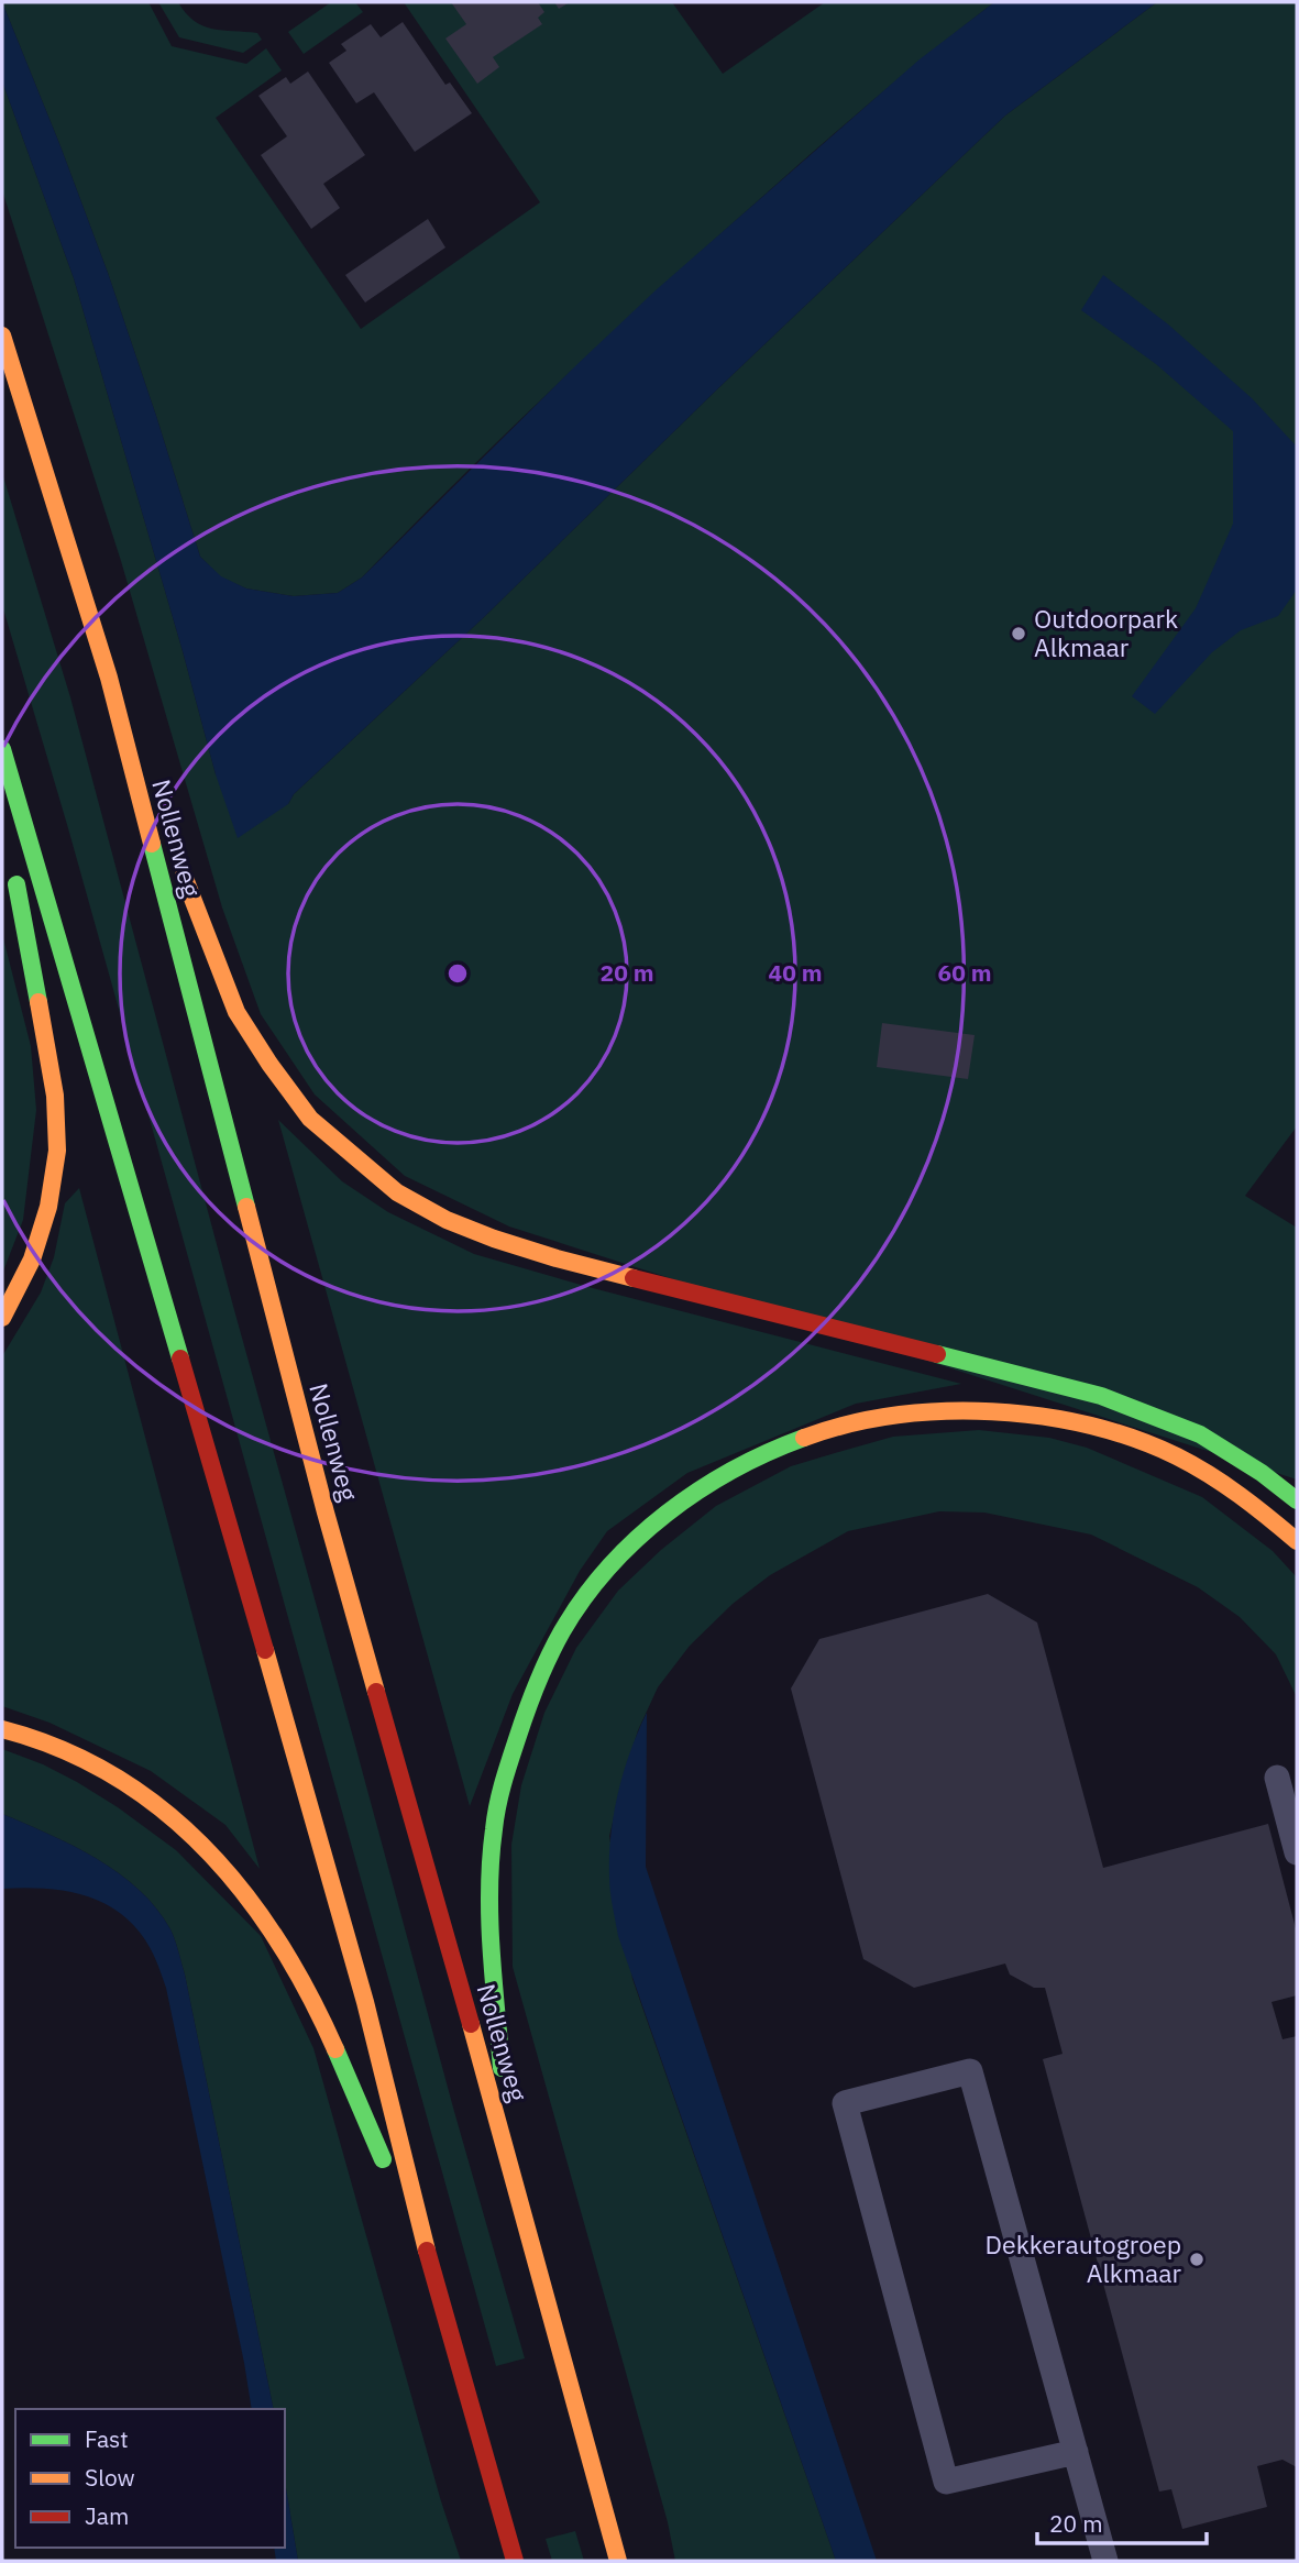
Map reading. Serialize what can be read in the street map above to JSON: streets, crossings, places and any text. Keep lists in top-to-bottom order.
{
  "streets": {
    "highway": ["Nollenweg"]
  },
  "places": ["Outdoorpark Alkmaar", "Dekkerautogroep Alkmaar"],
  "legend": ["Fast", "Slow", "Jam"],
  "scale_bar": "20 m",
  "rings": ["20 m", "40 m", "60 m"]
}
